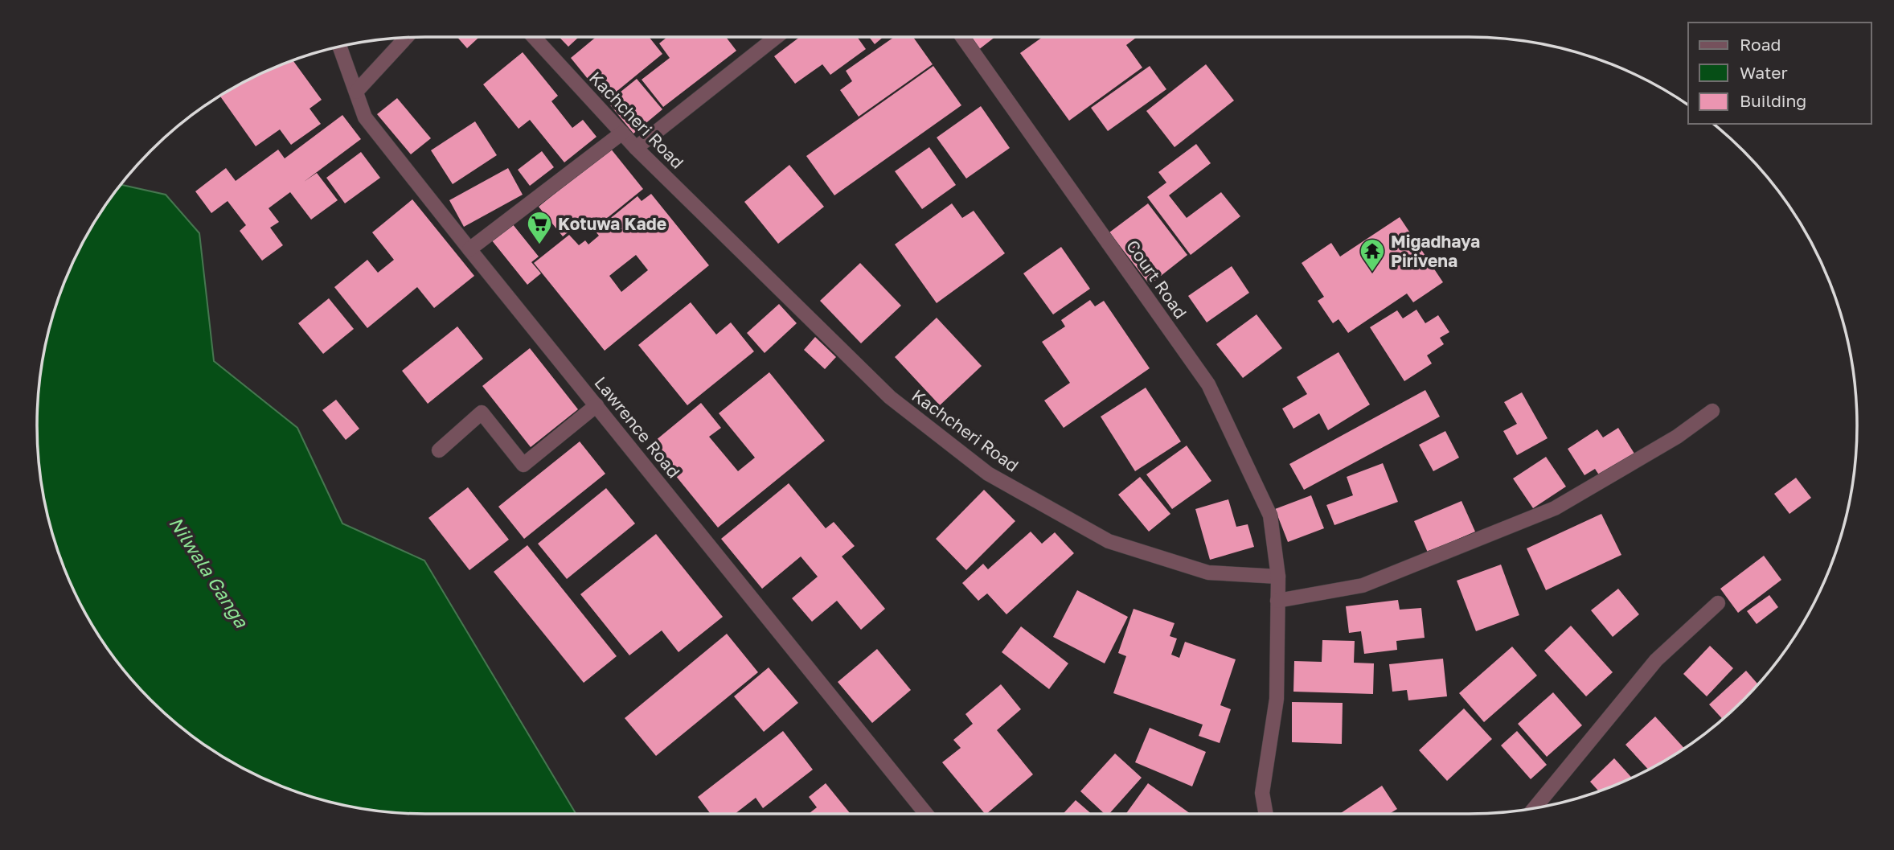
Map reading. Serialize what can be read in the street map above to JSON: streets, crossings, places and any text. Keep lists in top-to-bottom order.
{
  "streets": {
    "street": ["Kachcheri Road", "Court Road", "Lawrence Road"]
  },
  "crossings": [
    ["Kachcheri Road", "Court Road"]
  ],
  "water": ["Nilwala Ganga"],
  "places": {
    "supermarket": ["Kotuwa Kade"],
    "temple": ["Migadhaya Pirivena"]
  },
  "legend": ["Road", "Water", "Building"]
}
